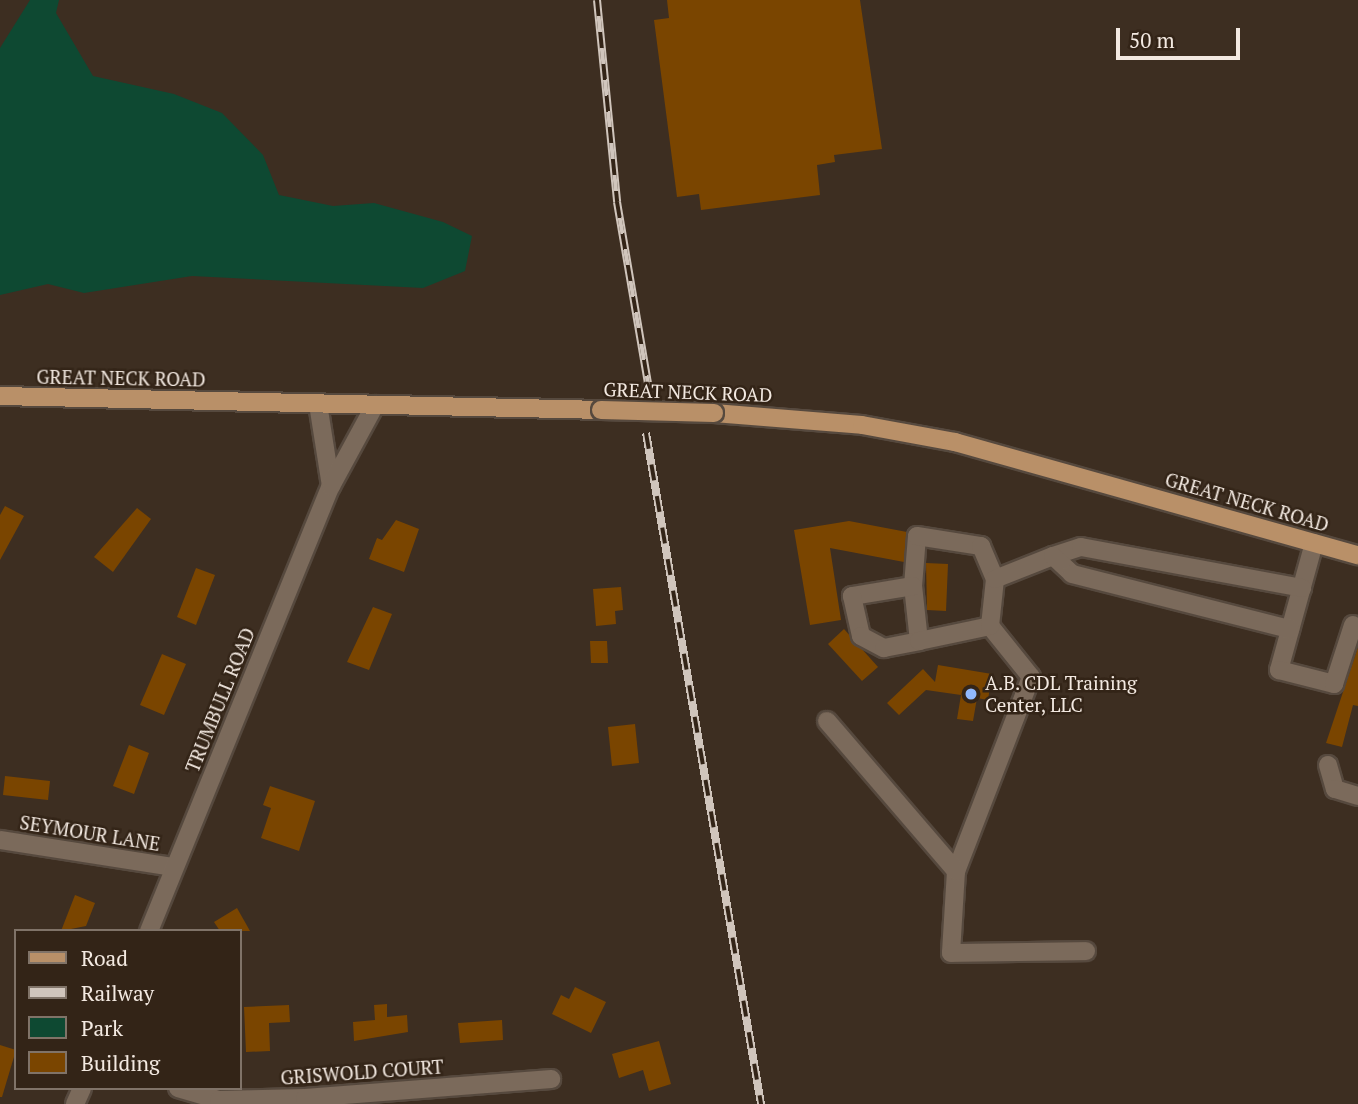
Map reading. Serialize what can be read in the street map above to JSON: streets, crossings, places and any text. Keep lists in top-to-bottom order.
{
  "streets": {
    "main road": ["GREAT NECK ROAD"],
    "street": ["TRUMBULL ROAD", "SEYMOUR LANE", "GRISWOLD COURT"]
  },
  "crossings": [
    ["GREAT NECK ROAD", "TRUMBULL ROAD"],
    ["TRUMBULL ROAD", "SEYMOUR LANE"]
  ],
  "places": ["A.B. CDL Training Center, LLC"],
  "legend": [
    "Road",
    "Railway",
    "Park",
    "Building"
  ],
  "scale_bar": "50 m"
}
